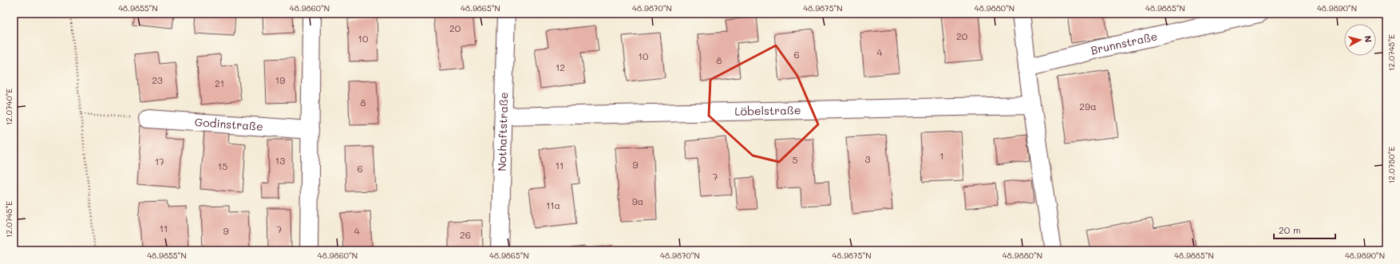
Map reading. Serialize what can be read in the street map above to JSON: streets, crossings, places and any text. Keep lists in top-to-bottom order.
{
  "streets": {
    "street": [
      "Brunnstraße",
      "Löbelstraße",
      "Godinstraße",
      "Nothaftstraße"
    ]
  },
  "crossings": [
    ["Löbelstraße", "Nothaftstraße"]
  ],
  "house_numbers": [
    "20",
    "20",
    "10",
    "4",
    "6",
    "10",
    "8",
    "12",
    "23",
    "19",
    "21",
    "8",
    "29a",
    "1",
    "3",
    "5",
    "13",
    "17",
    "9",
    "11",
    "15",
    "6",
    "7",
    "9a",
    "11a",
    "11",
    "7",
    "9",
    "4",
    "26"
  ],
  "scale_bar": "20 m",
  "north": "right",
  "coordinates": [
    "48.9855°N",
    "48.9860°N",
    "48.9865°N",
    "48.9870°N",
    "48.9875°N",
    "48.9880°N",
    "48.9885°N",
    "48.9890°N",
    "12.0745°E",
    "12.0740°E",
    "12.0750°E"
  ]
}
